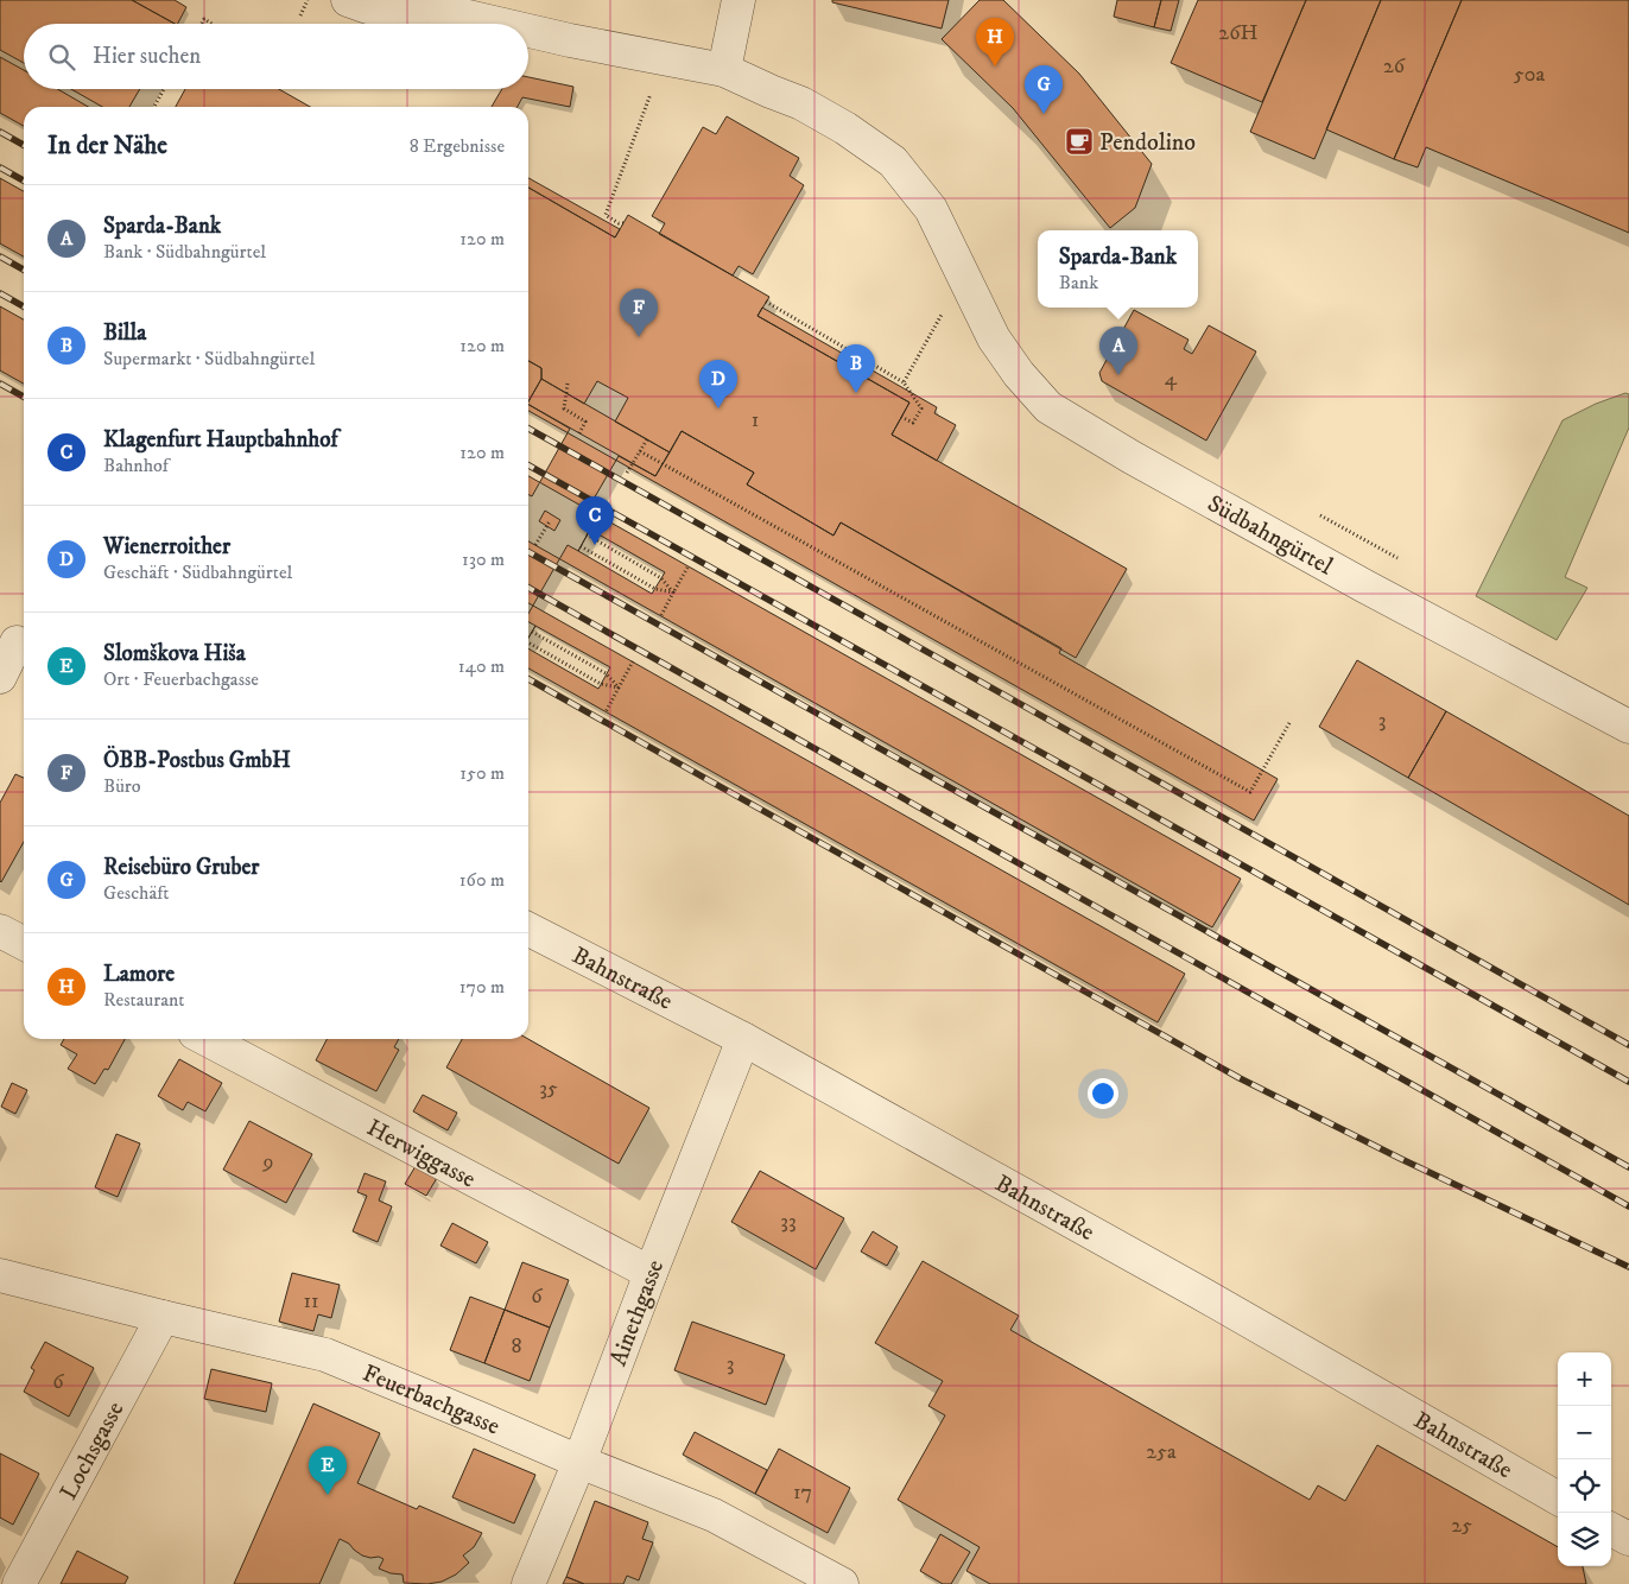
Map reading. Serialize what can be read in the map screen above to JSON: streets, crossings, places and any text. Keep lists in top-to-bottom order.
{
  "streets": {
    "street": [
      "Südbahngürtel",
      "Bahnstraße",
      "Herwiggasse",
      "Ainethgasse",
      "Feuerbachgasse",
      "Lochsgasse"
    ]
  },
  "crossings": [
    ["Bahnstraße", "Ainethgasse"],
    ["Herwiggasse", "Ainethgasse"],
    ["Ainethgasse", "Feuerbachgasse"],
    ["Feuerbachgasse", "Lochsgasse"]
  ],
  "places": {
    "cafe": ["Pendolino"]
  },
  "house_numbers": [
    "26H",
    "26",
    "50a",
    "4",
    "1",
    "3",
    "35",
    "9",
    "33",
    "6",
    "11",
    "8",
    "3",
    "6",
    "25a",
    "17",
    "25"
  ],
  "page": {
    "pins": [
      "H",
      "G",
      "F",
      "A",
      "B",
      "D",
      "C",
      "E"
    ],
    "search": "Hier suchen",
    "heading": ["In der Nähe", "8 Ergebnisse"],
    "list": [
      {
        "mark": "A",
        "name": "Sparda-Bank",
        "note": "Bank · Südbahngürtel",
        "value": "120 m"
      },
      {
        "mark": "B",
        "name": "Billa",
        "note": "Supermarkt · Südbahngürtel",
        "value": "120 m"
      },
      {
        "mark": "C",
        "name": "Klagenfurt Hauptbahnhof",
        "note": "Bahnhof",
        "value": "120 m"
      },
      {
        "mark": "D",
        "name": "Wienerroither",
        "note": "Geschäft · Südbahngürtel",
        "value": "130 m"
      },
      {
        "mark": "E",
        "name": "Slomškova Hiša",
        "note": "Ort · Feuerbachgasse",
        "value": "140 m"
      },
      {
        "mark": "F",
        "name": "ÖBB-Postbus GmbH",
        "note": "Büro",
        "value": "150 m"
      },
      {
        "mark": "G",
        "name": "Reisebüro Gruber",
        "note": "Geschäft",
        "value": "160 m"
      },
      {
        "mark": "H",
        "name": "Lamore",
        "note": "Restaurant",
        "value": "170 m"
      }
    ],
    "popup": ["Sparda-Bank", "Bank"],
    "map_buttons": ["+", "−"]
  }
}
